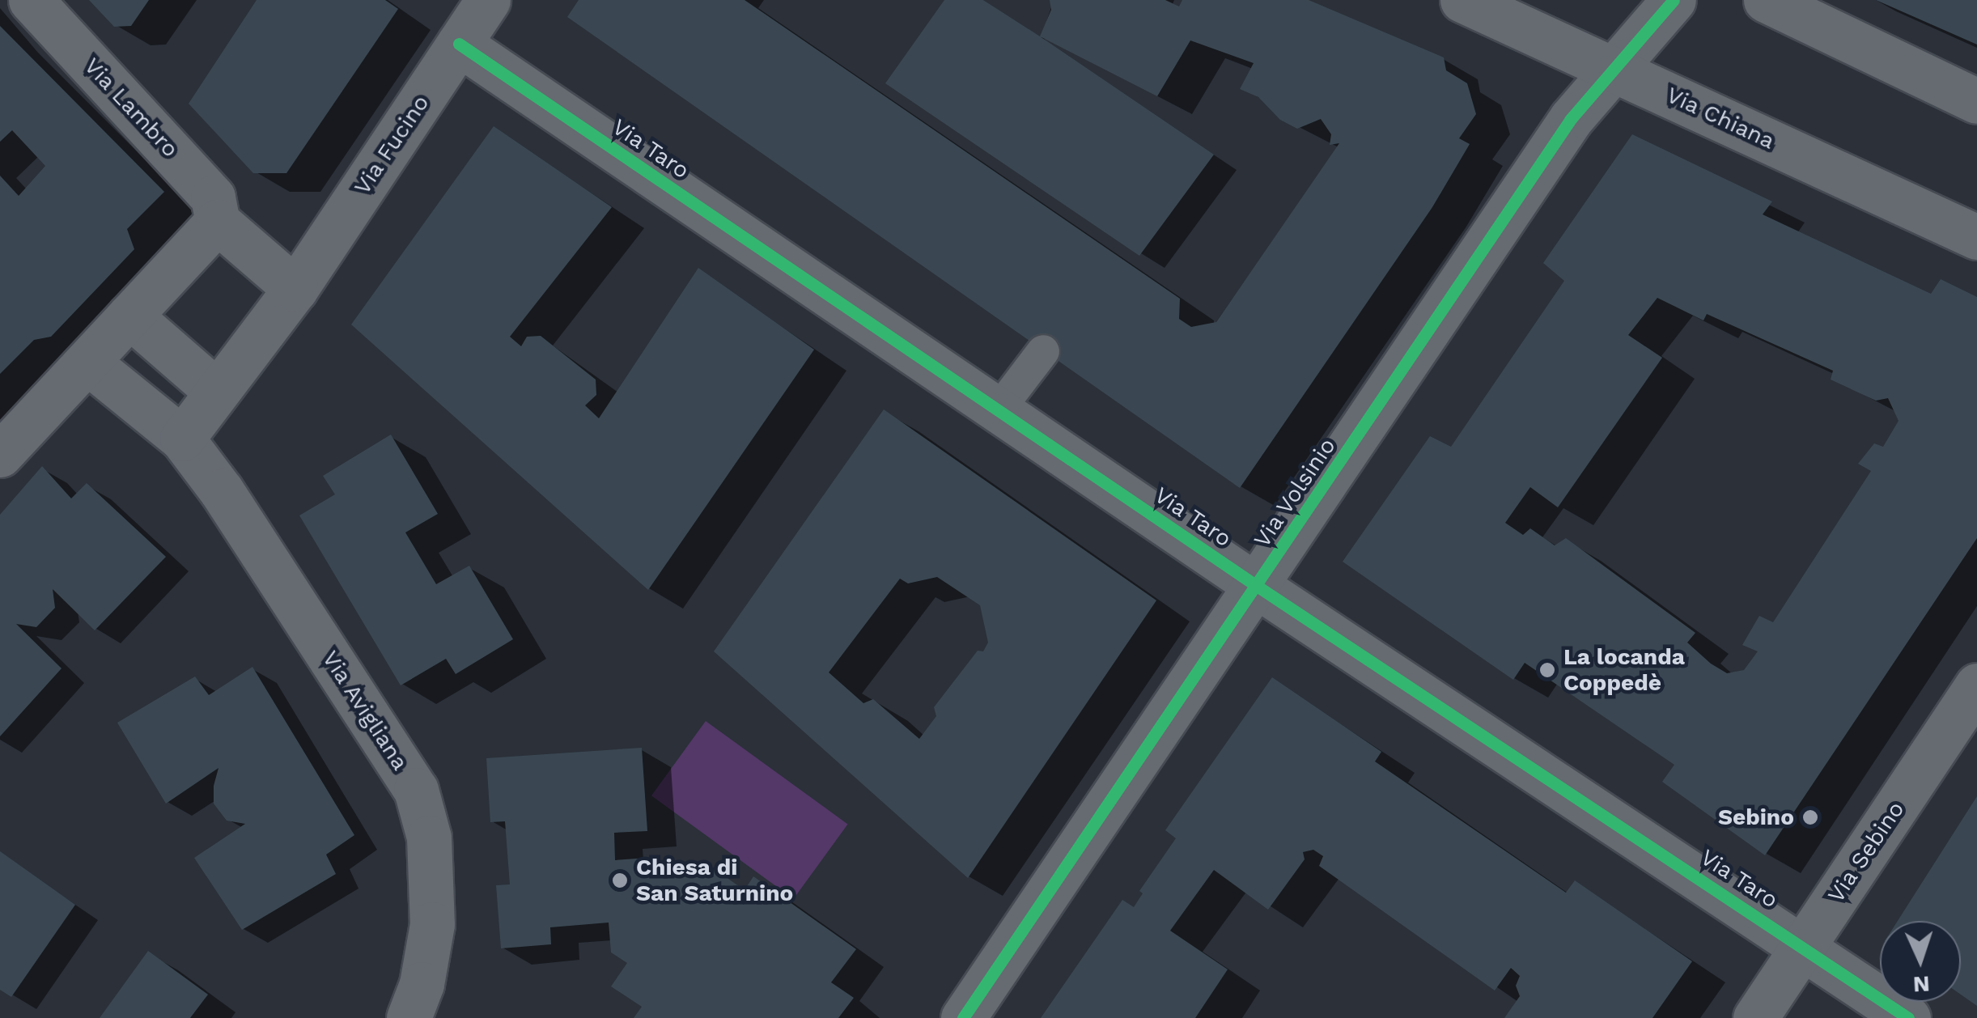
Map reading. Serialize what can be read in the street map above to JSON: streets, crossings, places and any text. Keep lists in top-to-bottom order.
{
  "streets": {
    "street": [
      "Via Lambro",
      "Via Chiana",
      "Via Fucino",
      "Via Taro",
      "Via Volsinio",
      "Via Avigliana",
      "Via Sebino"
    ]
  },
  "crossings": [
    ["Via Chiana", "Via Volsinio"],
    ["Via Fucino", "Via Taro"],
    ["Via Fucino", "Via Avigliana"],
    ["Via Taro", "Via Volsinio"],
    ["Via Taro", "Via Sebino"]
  ],
  "places": ["La locanda Coppedè", "Sebino", "Chiesa di San Saturnino"],
  "north": "bottom"
}
